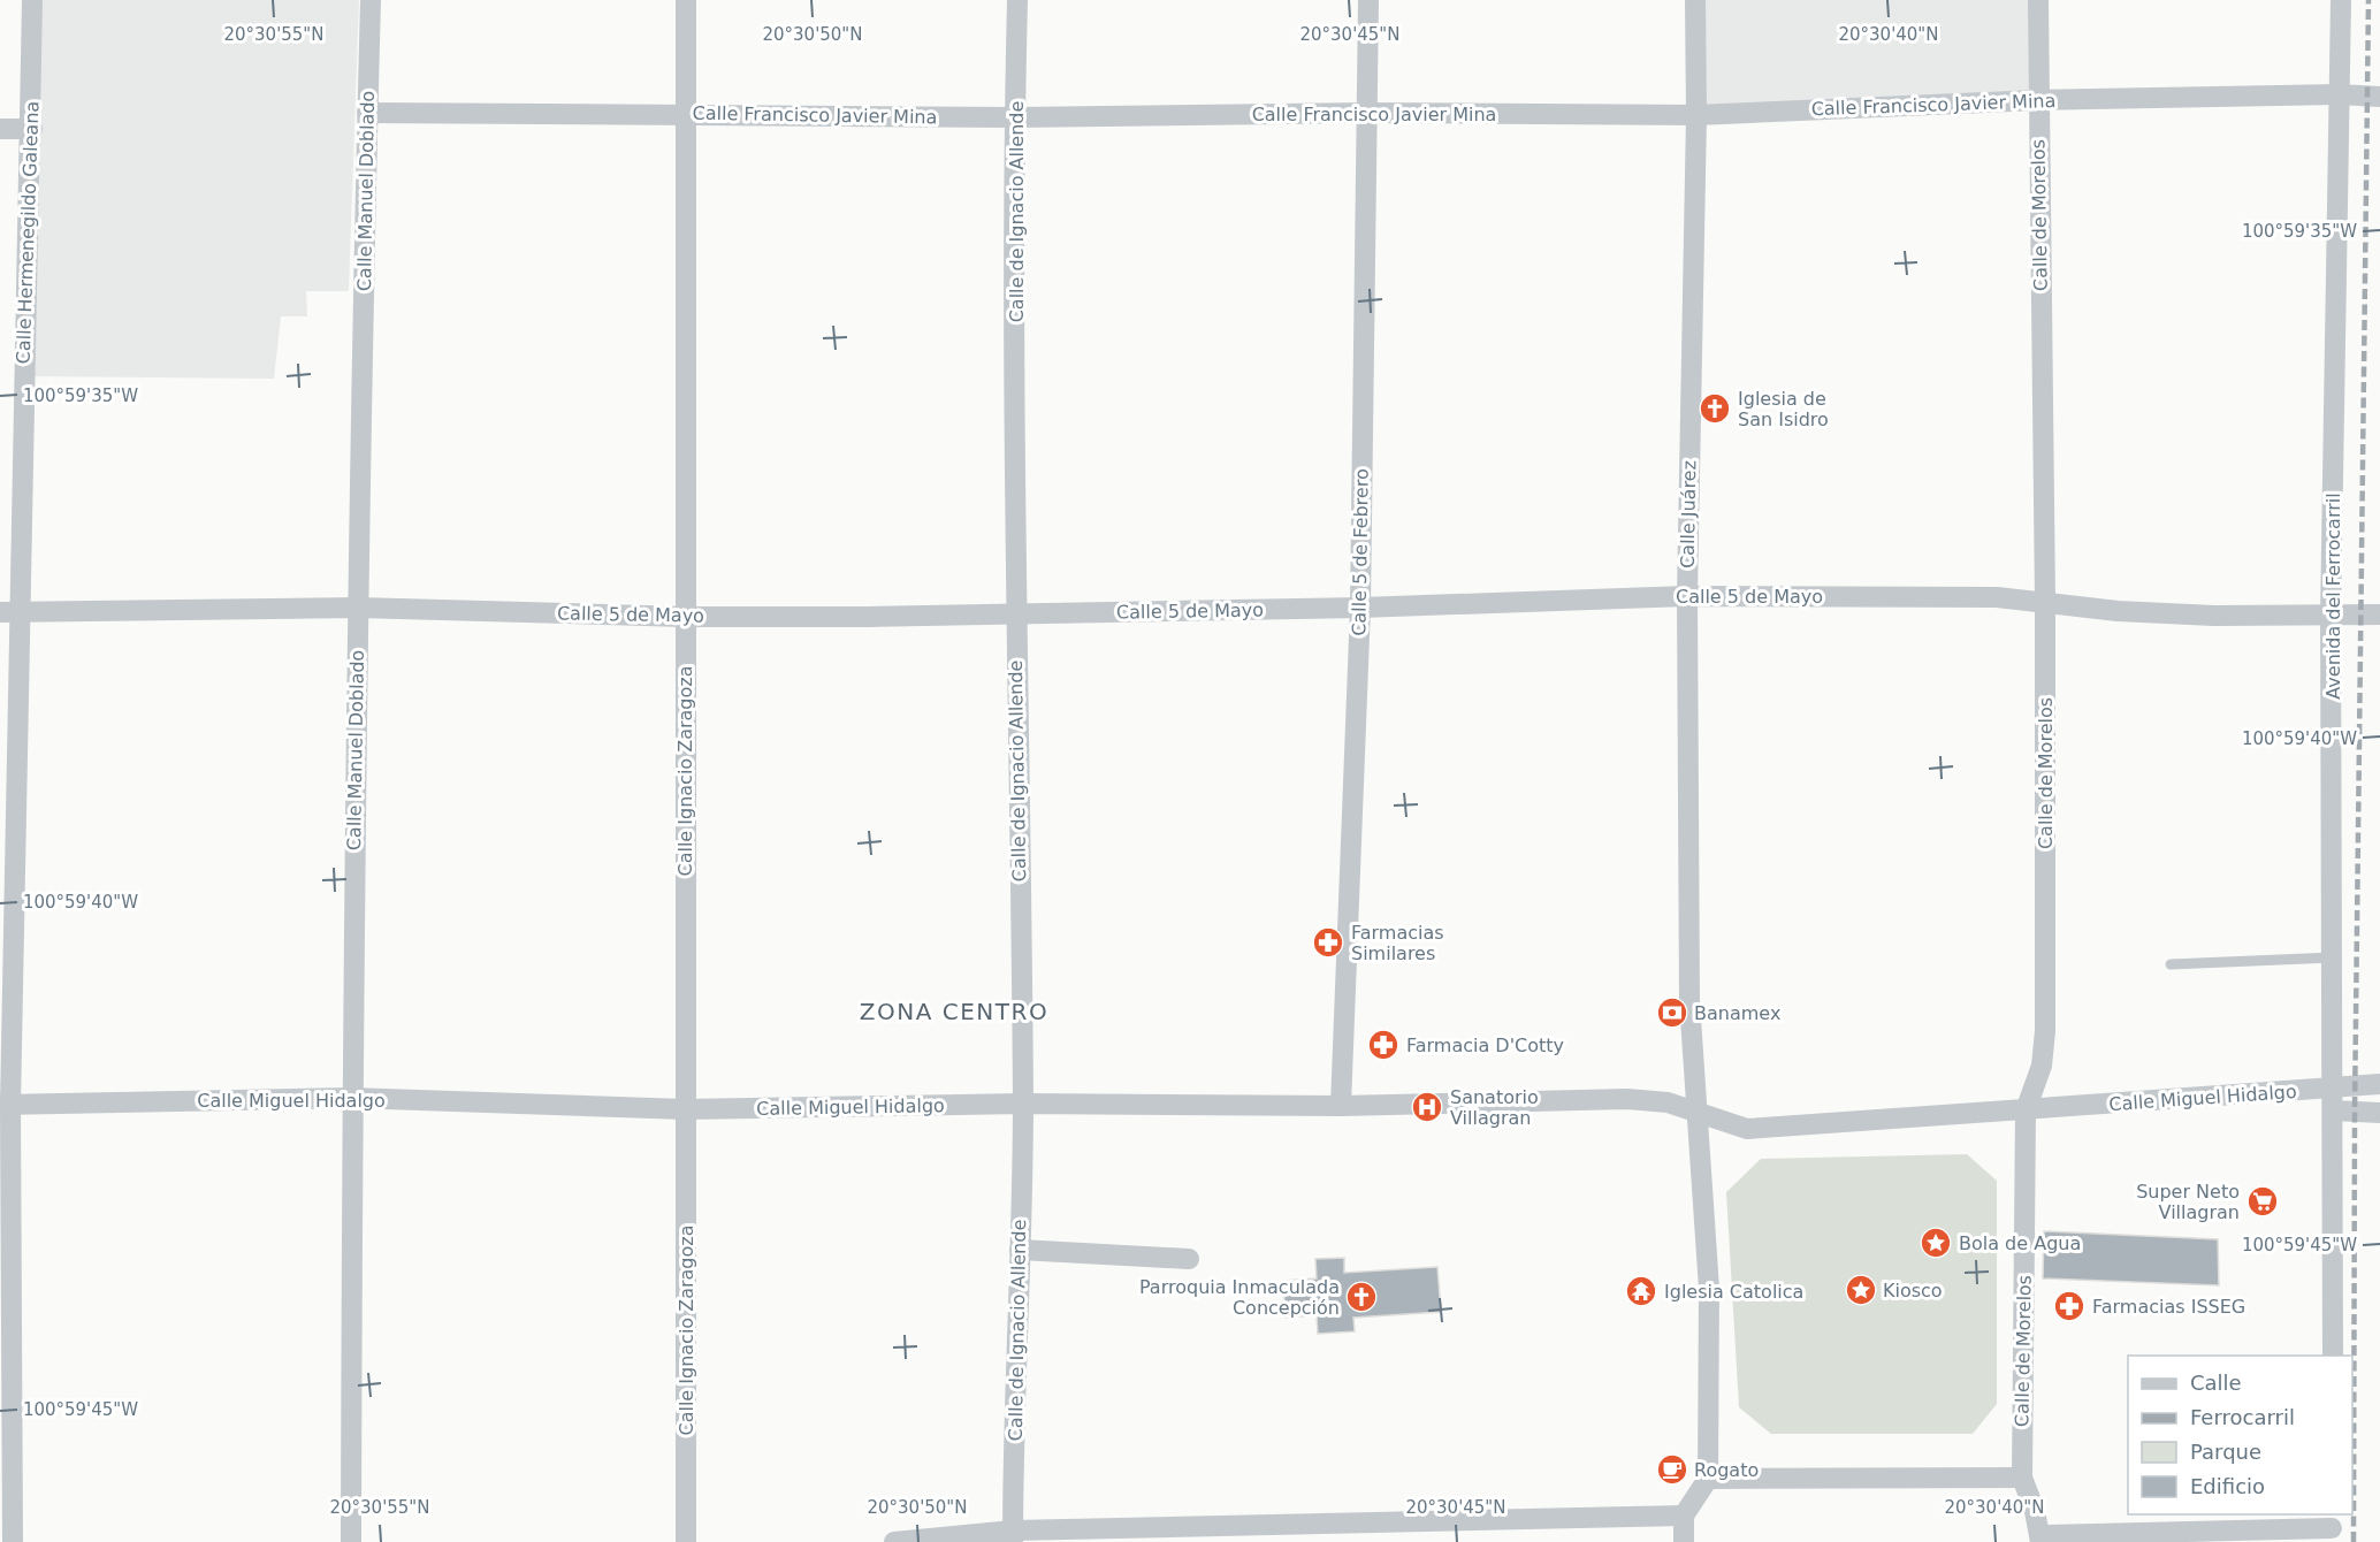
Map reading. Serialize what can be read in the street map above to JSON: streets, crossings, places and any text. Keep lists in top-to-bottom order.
{
  "streets": {
    "street": [
      "Calle Francisco Javier Mina",
      "Calle Manuel Doblado",
      "Calle de Ignacio Allende",
      "Calle de Morelos",
      "Calle Hermenegildo Galeana",
      "Calle Juárez",
      "Calle 5 de Febrero",
      "Calle 5 de Mayo",
      "Avenida del Ferrocarril",
      "Calle Ignacio Zaragoza",
      "Calle Miguel Hidalgo"
    ]
  },
  "crossings": [
    ["Calle Francisco Javier Mina", "Calle Manuel Doblado"],
    ["Calle Francisco Javier Mina", "Calle de Ignacio Allende"],
    ["Calle Francisco Javier Mina", "Calle de Morelos"],
    ["Calle Francisco Javier Mina", "Calle Juárez"],
    ["Calle Francisco Javier Mina", "Calle 5 de Febrero"],
    ["Calle Francisco Javier Mina", "Avenida del Ferrocarril"],
    ["Calle Francisco Javier Mina", "Calle Ignacio Zaragoza"],
    ["Calle Manuel Doblado", "Calle 5 de Mayo"],
    ["Calle Manuel Doblado", "Calle Miguel Hidalgo"],
    ["Calle de Ignacio Allende", "Calle 5 de Mayo"],
    ["Calle de Ignacio Allende", "Calle Miguel Hidalgo"],
    ["Calle de Morelos", "Calle 5 de Mayo"],
    ["Calle de Morelos", "Calle Miguel Hidalgo"],
    ["Calle Hermenegildo Galeana", "Calle 5 de Mayo"],
    ["Calle Hermenegildo Galeana", "Calle Miguel Hidalgo"],
    ["Calle Juárez", "Calle 5 de Mayo"],
    ["Calle Juárez", "Calle Miguel Hidalgo"],
    ["Calle 5 de Febrero", "Calle 5 de Mayo"],
    ["Calle 5 de Febrero", "Calle Miguel Hidalgo"],
    ["Calle 5 de Mayo", "Avenida del Ferrocarril"],
    ["Calle 5 de Mayo", "Calle Ignacio Zaragoza"],
    ["Avenida del Ferrocarril", "Calle Miguel Hidalgo"],
    ["Calle Ignacio Zaragoza", "Calle Miguel Hidalgo"]
  ],
  "districts": ["ZONA CENTRO"],
  "places": {
    "church": ["Iglesia de San Isidro", "Parroquia Inmaculada Concepción"],
    "pharmacy": ["Farmacias Similares", "Farmacia D'Cotty", "Farmacias ISSEG"],
    "bank": ["Banamex"],
    "hospital": ["Sanatorio Villagran"],
    "supermarket": ["Super Neto Villagran"],
    "place": ["Bola de Agua", "Kiosco"],
    "temple": ["Iglesia Catolica"],
    "cafe": ["Rogato"]
  },
  "legend": [
    "Calle",
    "Ferrocarril",
    "Parque",
    "Edificio"
  ],
  "coordinates": [
    "20°30'55\"N",
    "20°30'50\"N",
    "20°30'45\"N",
    "20°30'40\"N",
    "100°59'35\"W",
    "100°59'40\"W",
    "100°59'45\"W"
  ]
}
